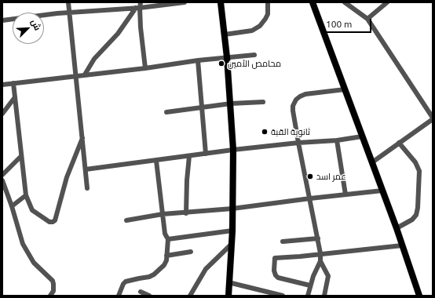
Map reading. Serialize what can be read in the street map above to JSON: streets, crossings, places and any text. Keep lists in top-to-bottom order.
{
  "places": ["محامص الأمين", "ثانوية القبة", "عمر اسد"],
  "scale_bar": "100 m",
  "north": "top right"
}
